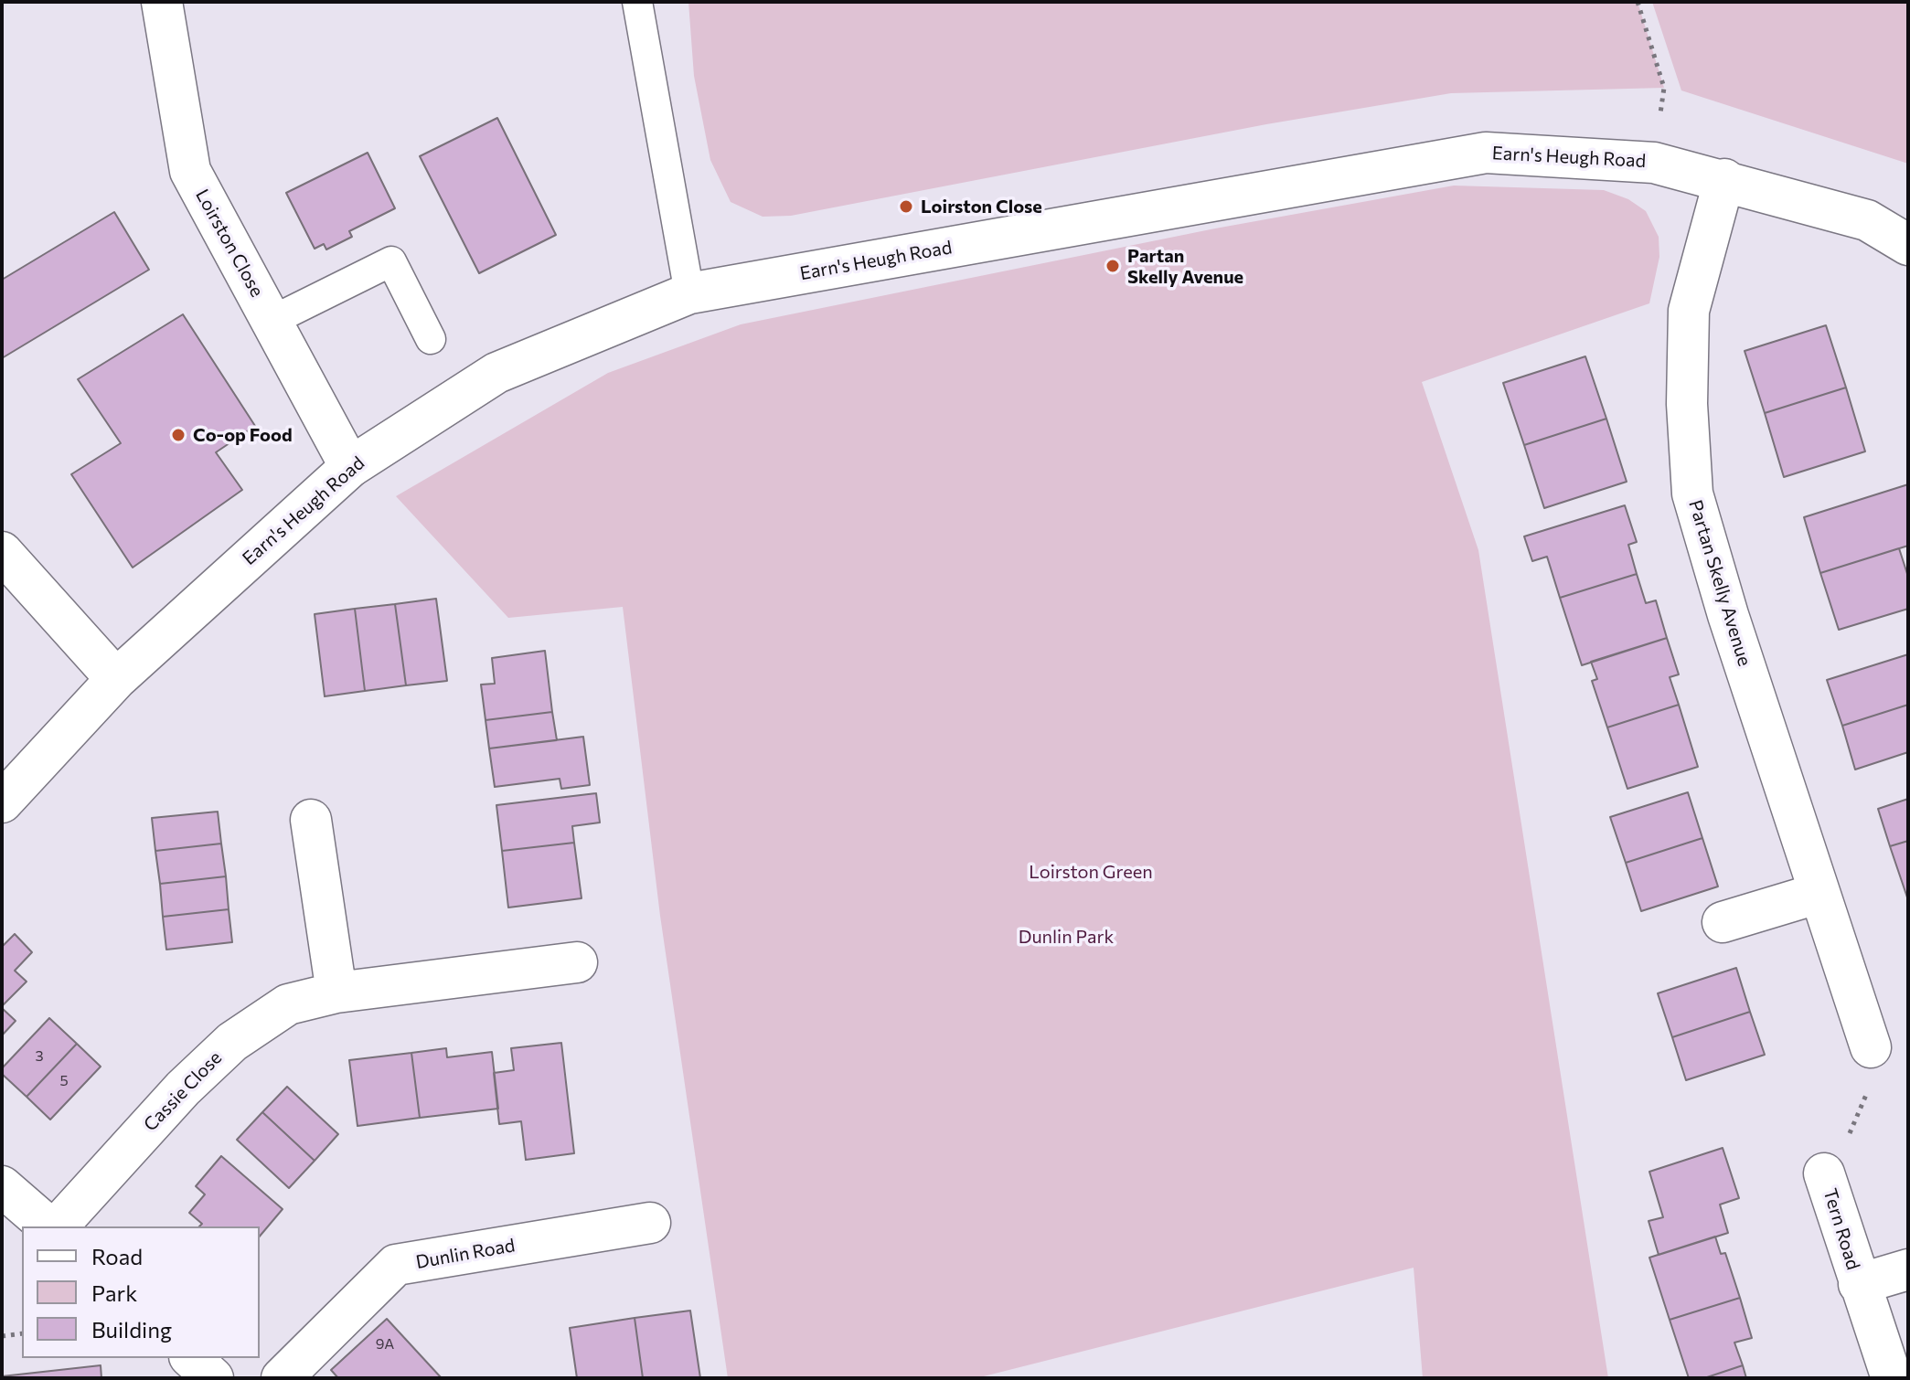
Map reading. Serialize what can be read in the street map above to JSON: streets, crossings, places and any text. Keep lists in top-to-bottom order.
{
  "streets": {
    "street": [
      "Earn's Heugh Road",
      "Loirston Close",
      "Partan Skelly Avenue",
      "Cassie Close",
      "Tern Road",
      "Dunlin Road"
    ]
  },
  "crossings": [
    ["Earn's Heugh Road", "Loirston Close"],
    ["Earn's Heugh Road", "Partan Skelly Avenue"]
  ],
  "parks": ["Loirston Green", "Dunlin Park"],
  "places": ["Loirston Close", "Partan Skelly Avenue", "Co-op Food"],
  "house_numbers": ["3", "5", "9A"],
  "legend": ["Road", "Park", "Building"]
}
